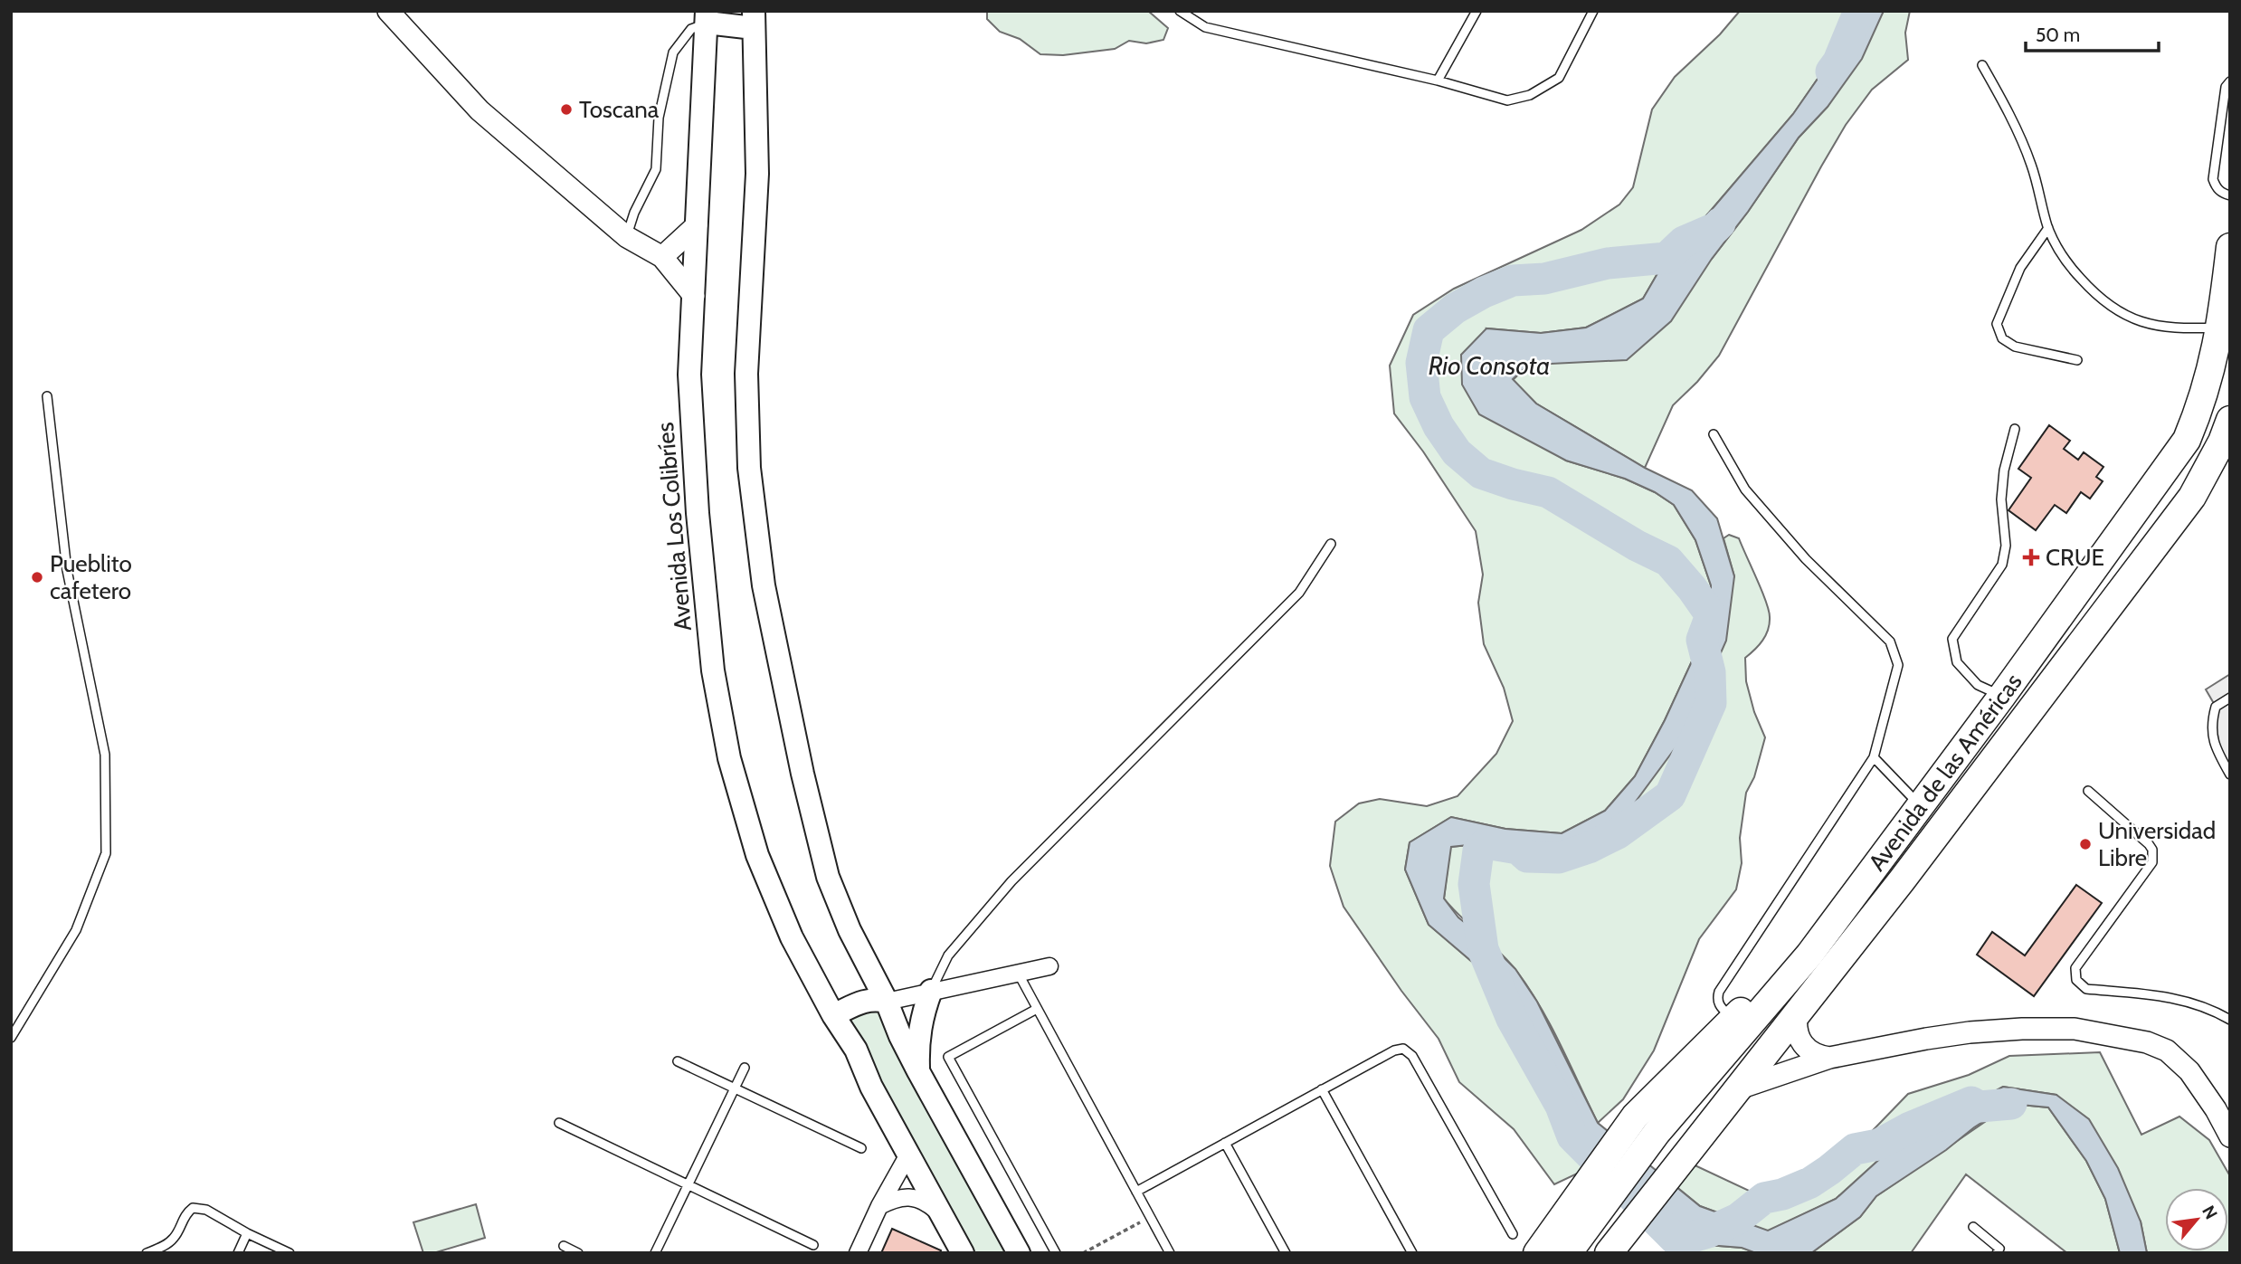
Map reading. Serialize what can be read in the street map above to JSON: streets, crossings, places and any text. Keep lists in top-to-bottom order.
{
  "streets": {
    "highway": ["Avenida de las Américas"],
    "main road": ["Avenida Los Colibríes"]
  },
  "water": ["Rio Consota"],
  "places": {
    "other": ["Toscana", "Pueblito cafetero", "Universidad Libre"],
    "health": ["CRUE"]
  },
  "scale_bar": "50 m",
  "north": "top right"
}
